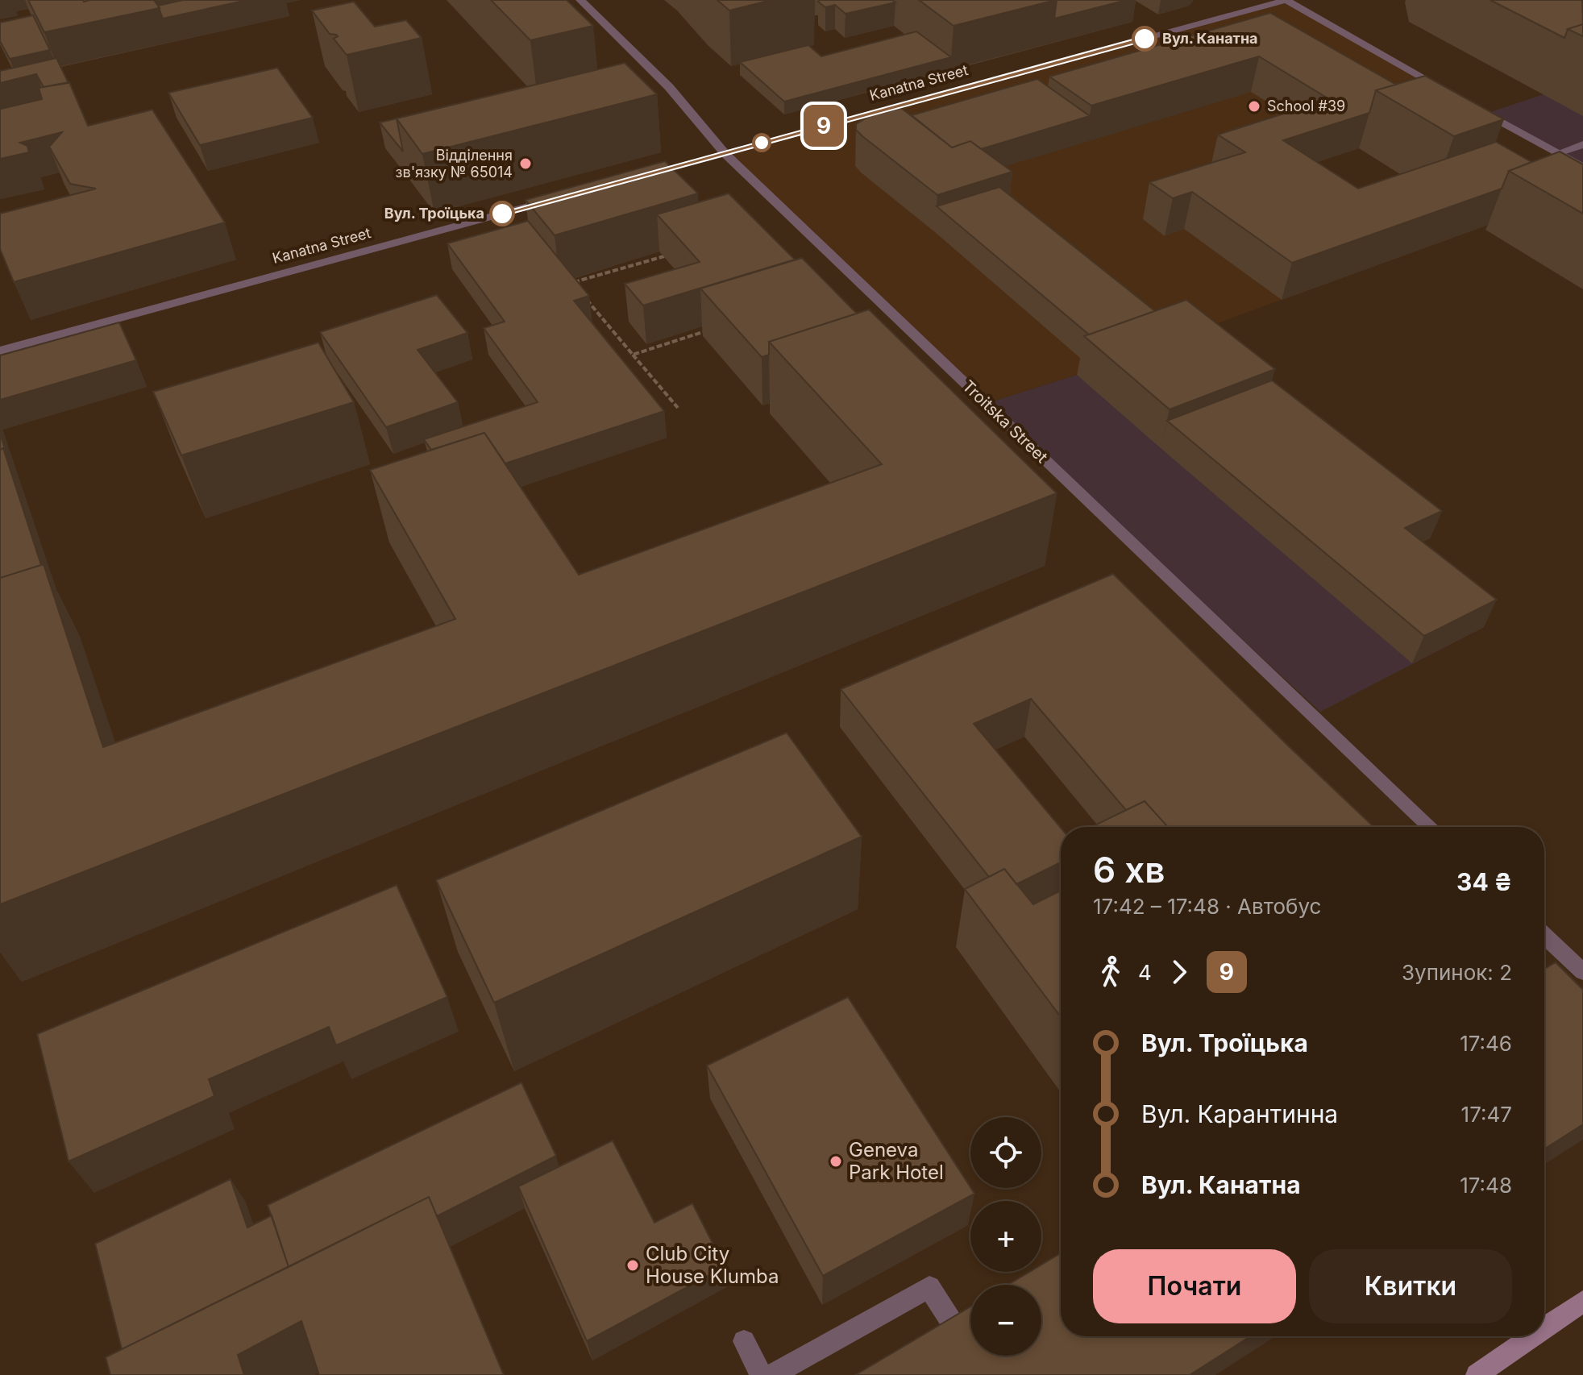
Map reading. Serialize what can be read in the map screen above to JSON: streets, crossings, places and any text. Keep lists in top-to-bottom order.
{
  "streets": {
    "street": ["Kanatna Street", "Troitska Street"]
  },
  "crossings": [
    ["Kanatna Street", "Troitska Street"]
  ],
  "places": [
    "Вул. Канатна",
    "School #39",
    "Відділення зв'язку № 65014",
    "Вул. Троїцька",
    "Geneva Park Hotel",
    "Club City House Klumba"
  ],
  "lines": ["bus line 9"],
  "page": {
    "on_map": "9",
    "heading": ["6 хв", "17:42 – 17:48 · Автобус", "34 ₴"],
    "legs": ["4", "9", "Зупинок: 2"],
    "list": [
      {
        "name": "Вул. Троїцька",
        "value": "17:46"
      },
      {
        "name": "Вул. Карантинна",
        "value": "17:47"
      },
      {
        "name": "Вул. Канатна",
        "value": "17:48"
      }
    ],
    "map_buttons": ["+", "−"],
    "buttons": ["Почати", "Квитки"]
  }
}
